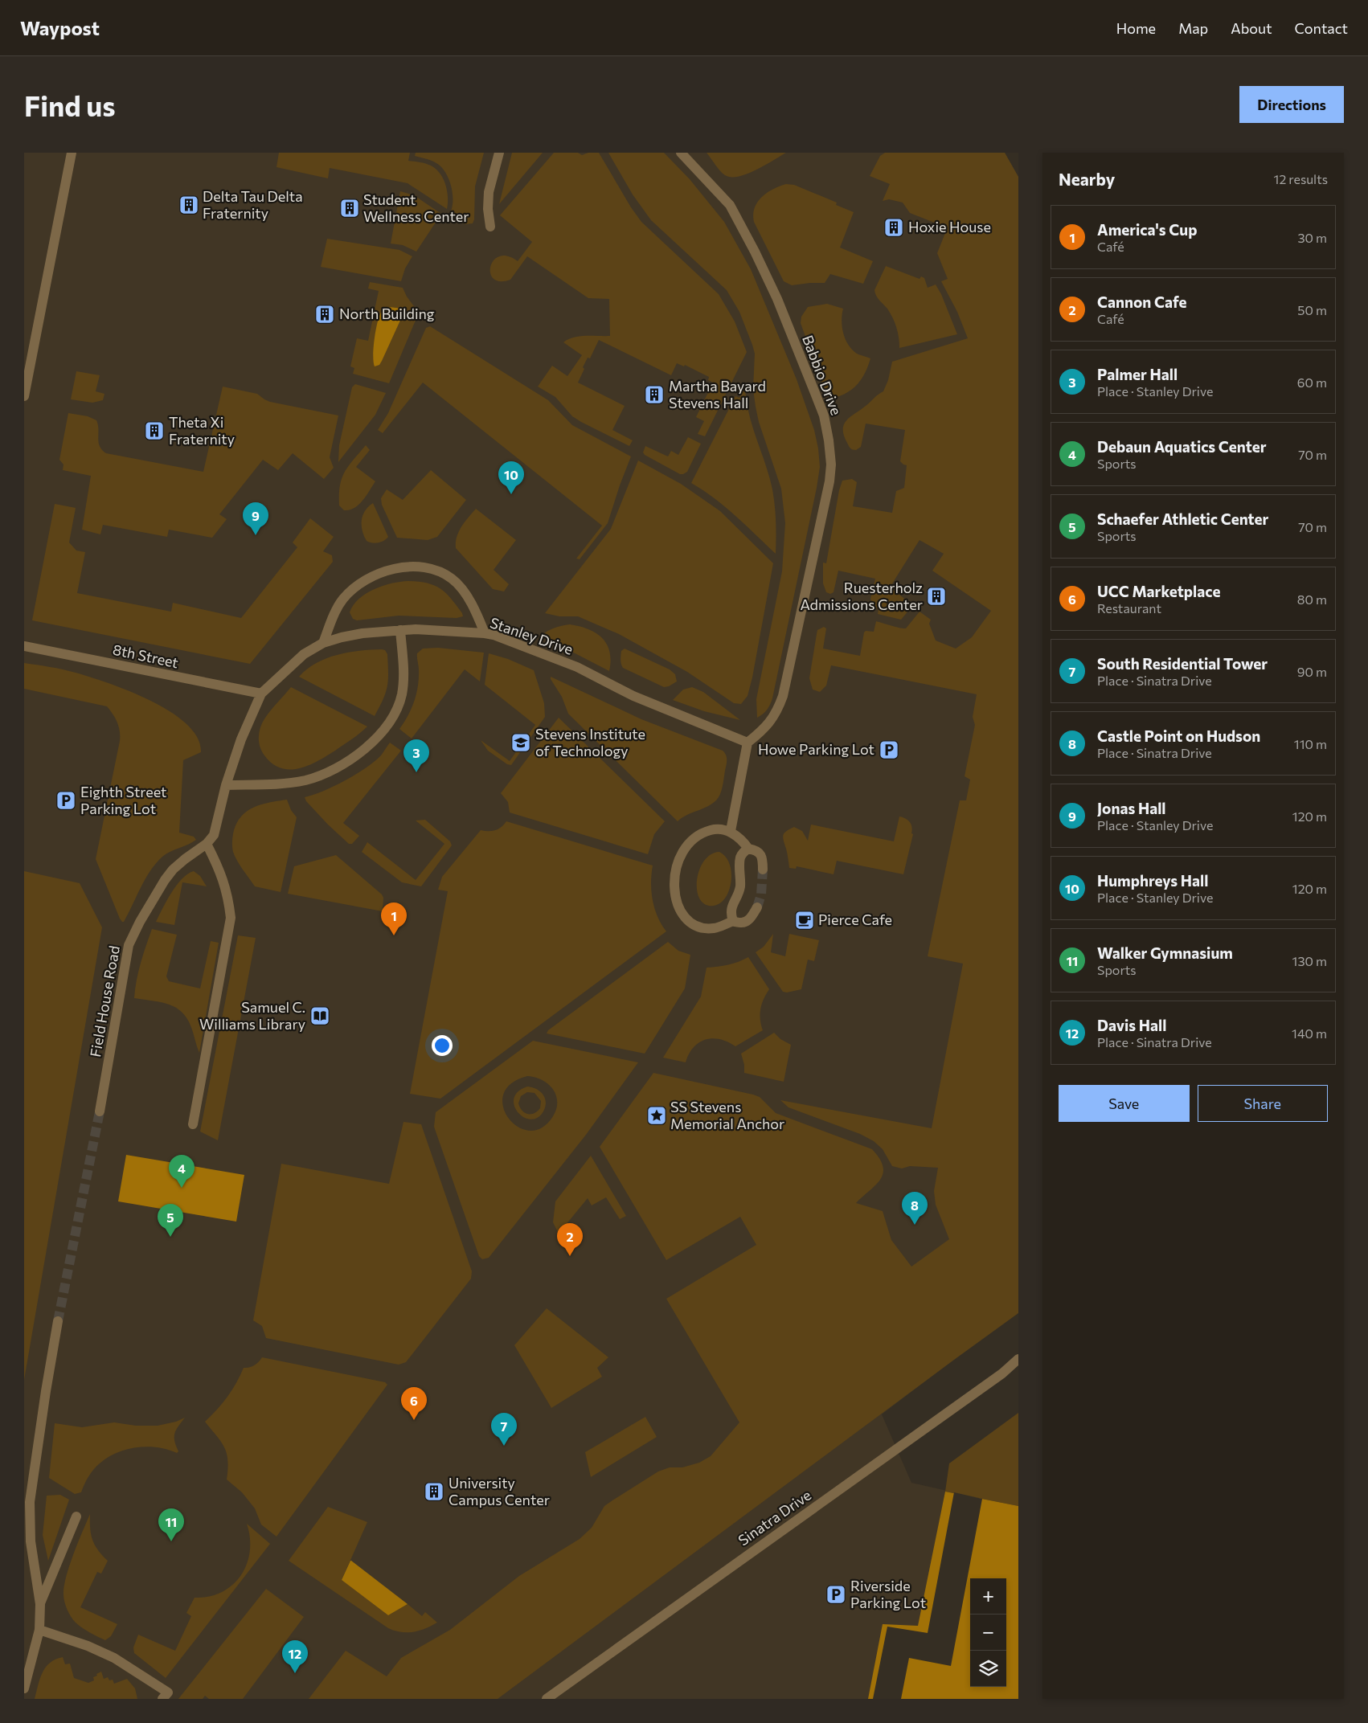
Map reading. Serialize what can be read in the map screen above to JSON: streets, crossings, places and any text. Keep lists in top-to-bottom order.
{
  "streets": {
    "street": [
      "Babbio Drive",
      "Stanley Drive",
      "8th Street",
      "Field House Road",
      "Sinatra Drive"
    ]
  },
  "crossings": [
    ["Babbio Drive", "Stanley Drive"],
    ["Stanley Drive", "8th Street"]
  ],
  "places": {
    "building": [
      "Delta Tau Delta Fraternity",
      "Student Wellness Center",
      "Hoxie House",
      "North Building",
      "Martha Bayard Stevens Hall",
      "Theta Xi Fraternity",
      "Ruesterholz Admissions Center",
      "University Campus Center"
    ],
    "school or university": ["Stevens Institute of Technology"],
    "parking": ["Howe Parking Lot", "Eighth Street Parking Lot", "Riverside Parking Lot"],
    "cafe": ["Pierce Cafe"],
    "library": ["Samuel C. Williams Library"],
    "place": ["SS Stevens Memorial Anchor"]
  },
  "page": {
    "header": "Waypost",
    "nav": [
      "Home",
      "Map",
      "About",
      "Contact"
    ],
    "buttons": [
      "Directions",
      ["Save", "Share"]
    ],
    "title": "Find us",
    "heading": ["Nearby", "12 results"],
    "list": [
      {
        "mark": "1",
        "name": "America's Cup",
        "note": "Café",
        "value": "30 m"
      },
      {
        "mark": "2",
        "name": "Cannon Cafe",
        "note": "Café",
        "value": "50 m"
      },
      {
        "mark": "3",
        "name": "Palmer Hall",
        "note": "Place · Stanley Drive",
        "value": "60 m"
      },
      {
        "mark": "4",
        "name": "Debaun Aquatics Center",
        "note": "Sports",
        "value": "70 m"
      },
      {
        "mark": "5",
        "name": "Schaefer Athletic Center",
        "note": "Sports",
        "value": "70 m"
      },
      {
        "mark": "6",
        "name": "UCC Marketplace",
        "note": "Restaurant",
        "value": "80 m"
      },
      {
        "mark": "7",
        "name": "South Residential Tower",
        "note": "Place · Sinatra Drive",
        "value": "90 m"
      },
      {
        "mark": "8",
        "name": "Castle Point on Hudson",
        "note": "Place · Sinatra Drive",
        "value": "110 m"
      },
      {
        "mark": "9",
        "name": "Jonas Hall",
        "note": "Place · Stanley Drive",
        "value": "120 m"
      },
      {
        "mark": "10",
        "name": "Humphreys Hall",
        "note": "Place · Stanley Drive",
        "value": "120 m"
      },
      {
        "mark": "11",
        "name": "Walker Gymnasium",
        "note": "Sports",
        "value": "130 m"
      },
      {
        "mark": "12",
        "name": "Davis Hall",
        "note": "Place · Sinatra Drive",
        "value": "140 m"
      }
    ],
    "pins": [
      "10",
      "9",
      "3",
      "1",
      "4",
      "8",
      "5",
      "2",
      "6",
      "7",
      "11",
      "12"
    ],
    "map_buttons": ["+", "−"]
  }
}
